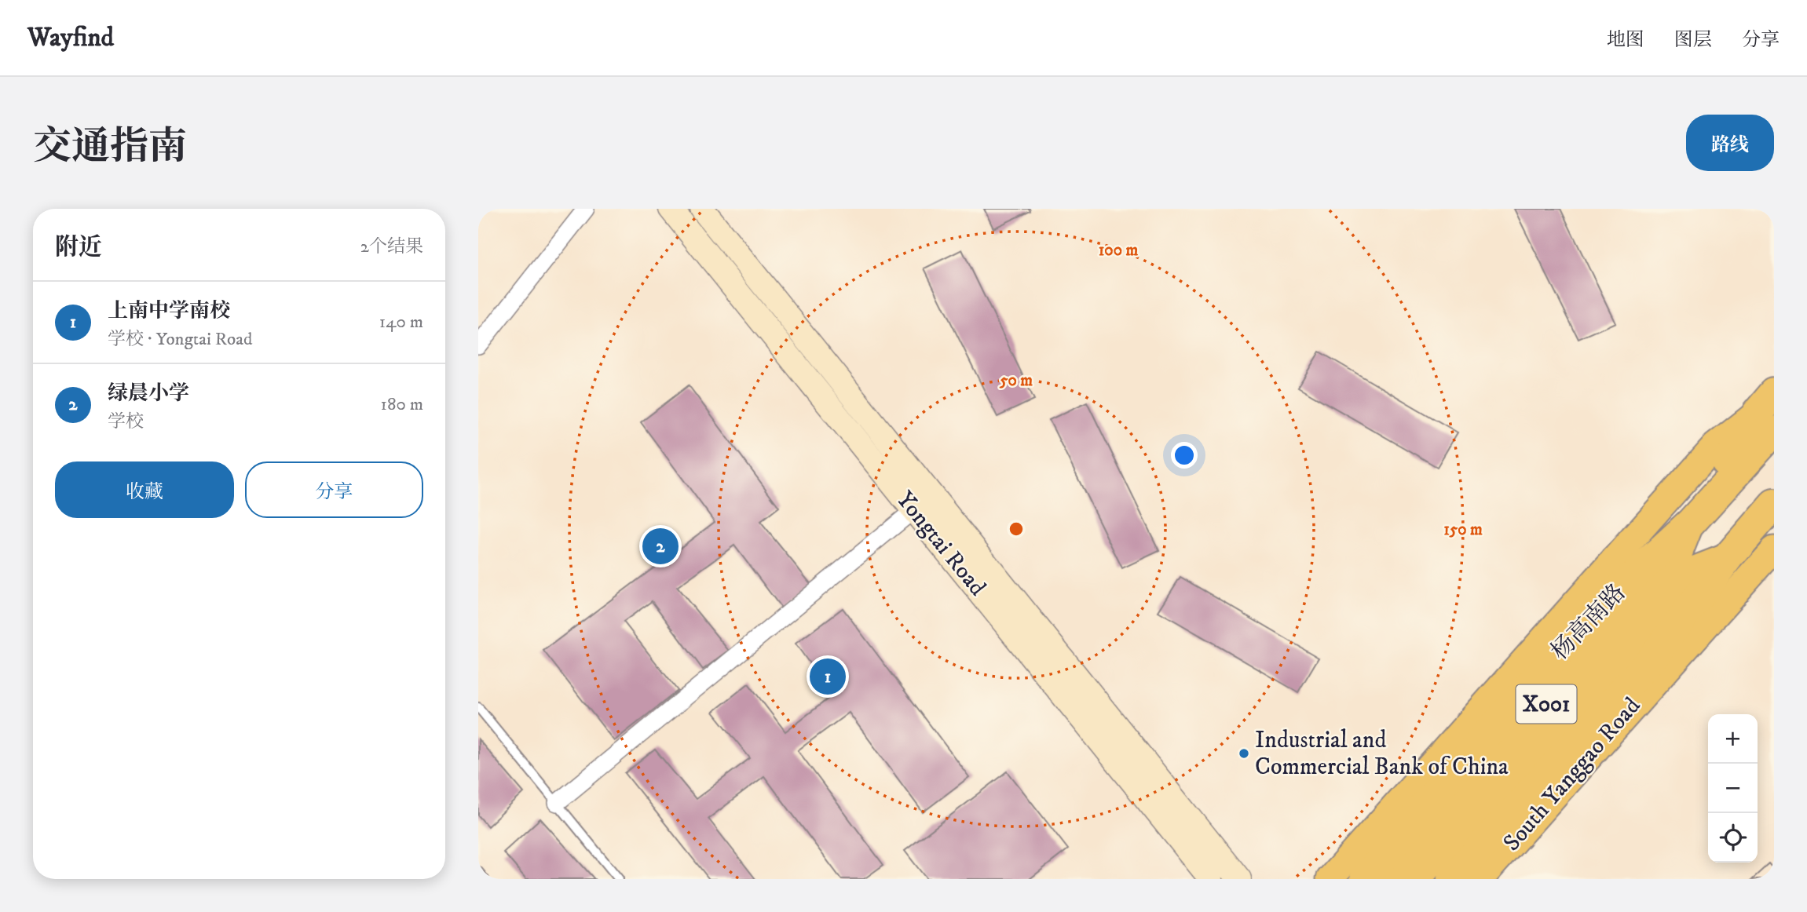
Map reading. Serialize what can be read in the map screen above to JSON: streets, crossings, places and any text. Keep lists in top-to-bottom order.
{
  "streets": {
    "highway": ["杨高南路", "X001"],
    "main road": ["South Yanggao Road"],
    "street": ["Yongtai Road"]
  },
  "crossings": [
    ["杨高南路", "South Yanggao Road"]
  ],
  "places": ["Industrial and Commercial Bank of China"],
  "page": {
    "header": "Wayfind",
    "nav": ["地图", "图层", "分享"],
    "title": "交通指南",
    "buttons": [
      "路线",
      ["收藏", "分享"]
    ],
    "heading": ["附近", "2个结果"],
    "list": [
      {
        "mark": "1",
        "name": "上南中学南校",
        "note": "学校 · Yongtai Road",
        "value": "140 m"
      },
      {
        "mark": "2",
        "name": "绿晨小学",
        "note": "学校",
        "value": "180 m"
      }
    ],
    "pins": ["2", "1"],
    "map_buttons": ["+", "−"]
  },
  "rings": ["100 m", "50 m", "150 m"]
}
